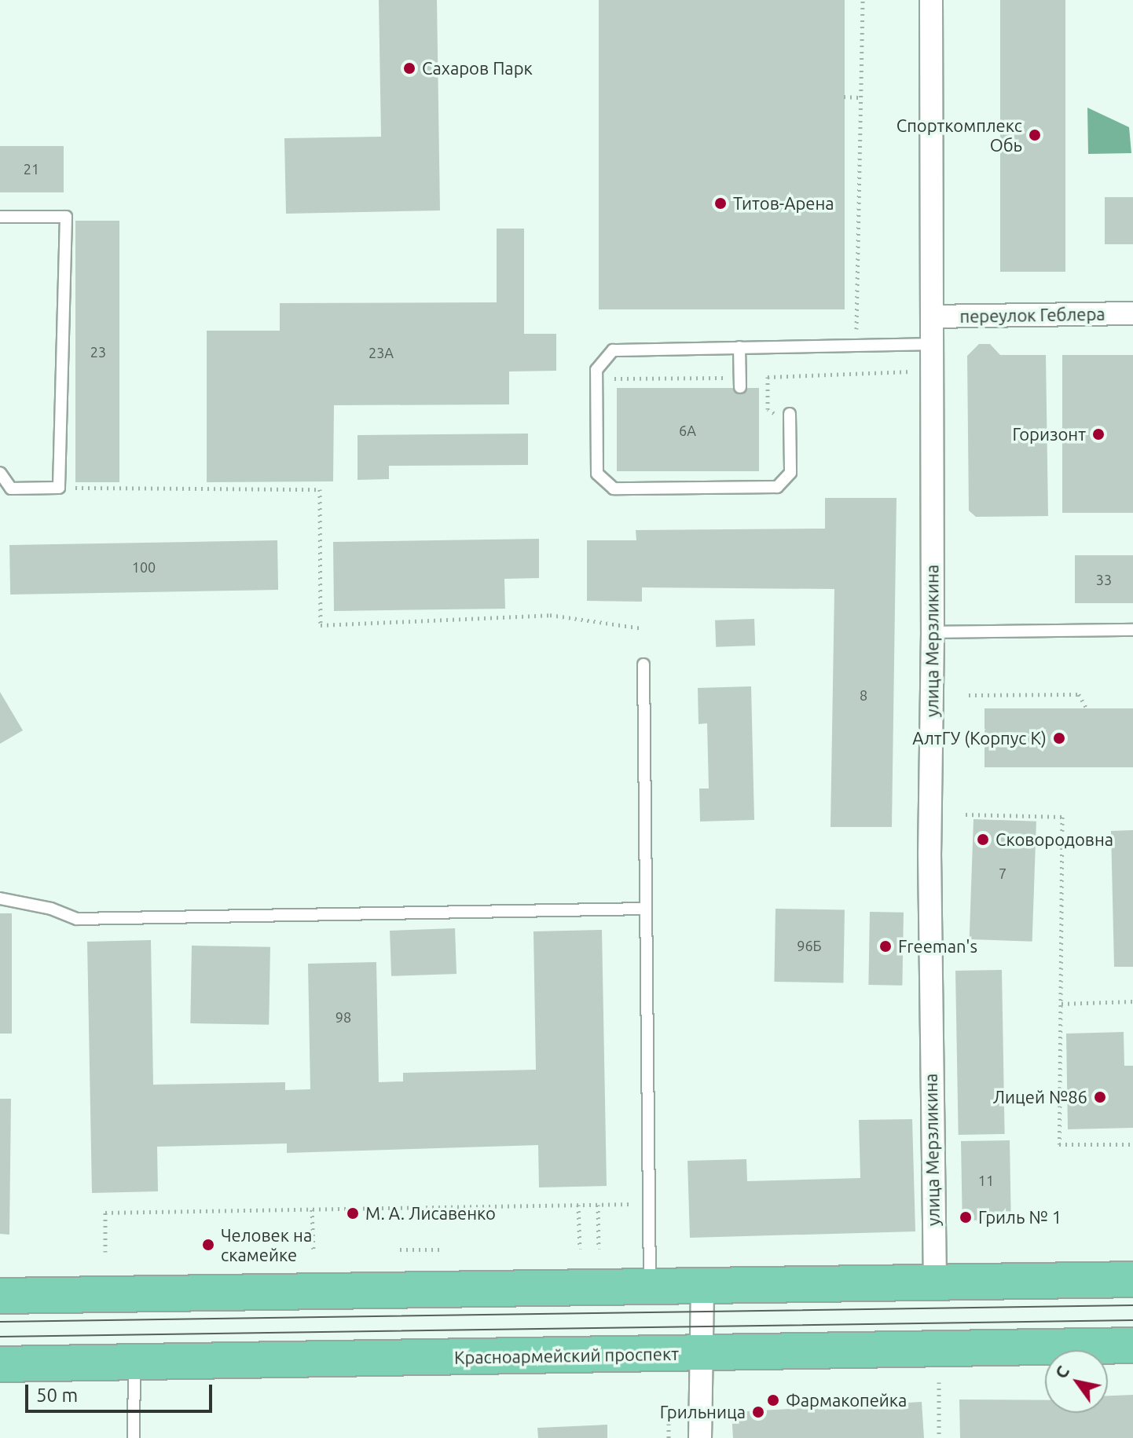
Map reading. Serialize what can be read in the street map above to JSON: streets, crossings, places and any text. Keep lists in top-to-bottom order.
{
  "streets": {
    "main road": ["Красноармейский проспект"],
    "street": ["переулок Геблера", "улица Мерзликина"]
  },
  "crossings": [
    ["переулок Геблера", "улица Мерзликина"]
  ],
  "places": [
    "Сахаров Парк",
    "Спорткомплекс Обь",
    "Титов-Арена",
    "Горизонт",
    "АлтГУ (Корпус К)",
    "Сковородовна",
    "Freeman's",
    "Лицей №86",
    "М. А. Лисавенко",
    "Гриль № 1",
    "Человек на скамейке",
    "Фармакопейка",
    "Грильница"
  ],
  "house_numbers": [
    "21",
    "23",
    "23А",
    "6А",
    "100",
    "33",
    "8",
    "7",
    "96Б",
    "98",
    "11"
  ],
  "scale_bar": "50 m",
  "north": "top left"
}
